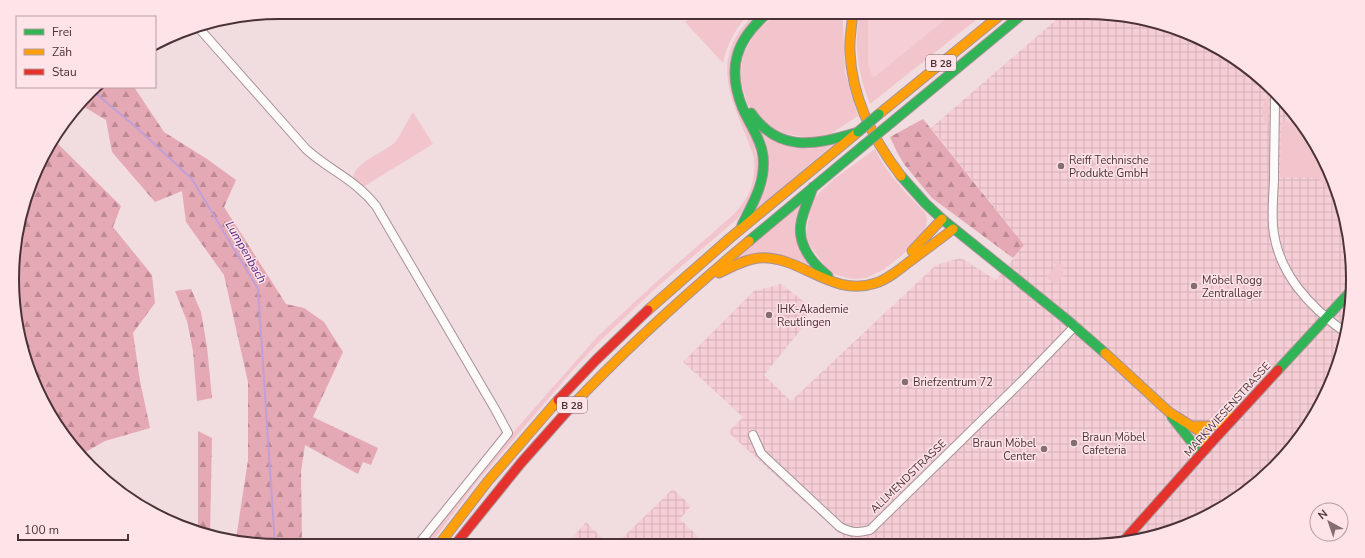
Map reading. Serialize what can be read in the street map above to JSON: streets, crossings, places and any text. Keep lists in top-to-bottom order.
{
  "streets": {
    "main road": ["B 28", "MARKWIESENSTRASSE"],
    "street": ["ALLMENDSTRASSE"]
  },
  "water": ["Lumpenbach"],
  "places": [
    "Reiff Technische Produkte GmbH",
    "Möbel Rogg Zentrallager",
    "IHK-Akademie Reutlingen",
    "Briefzentrum 72",
    "Braun Möbel Cafeteria",
    "Braun Möbel Center"
  ],
  "legend": ["Frei", "Zäh", "Stau"],
  "scale_bar": "100 m",
  "north": "top left"
}
